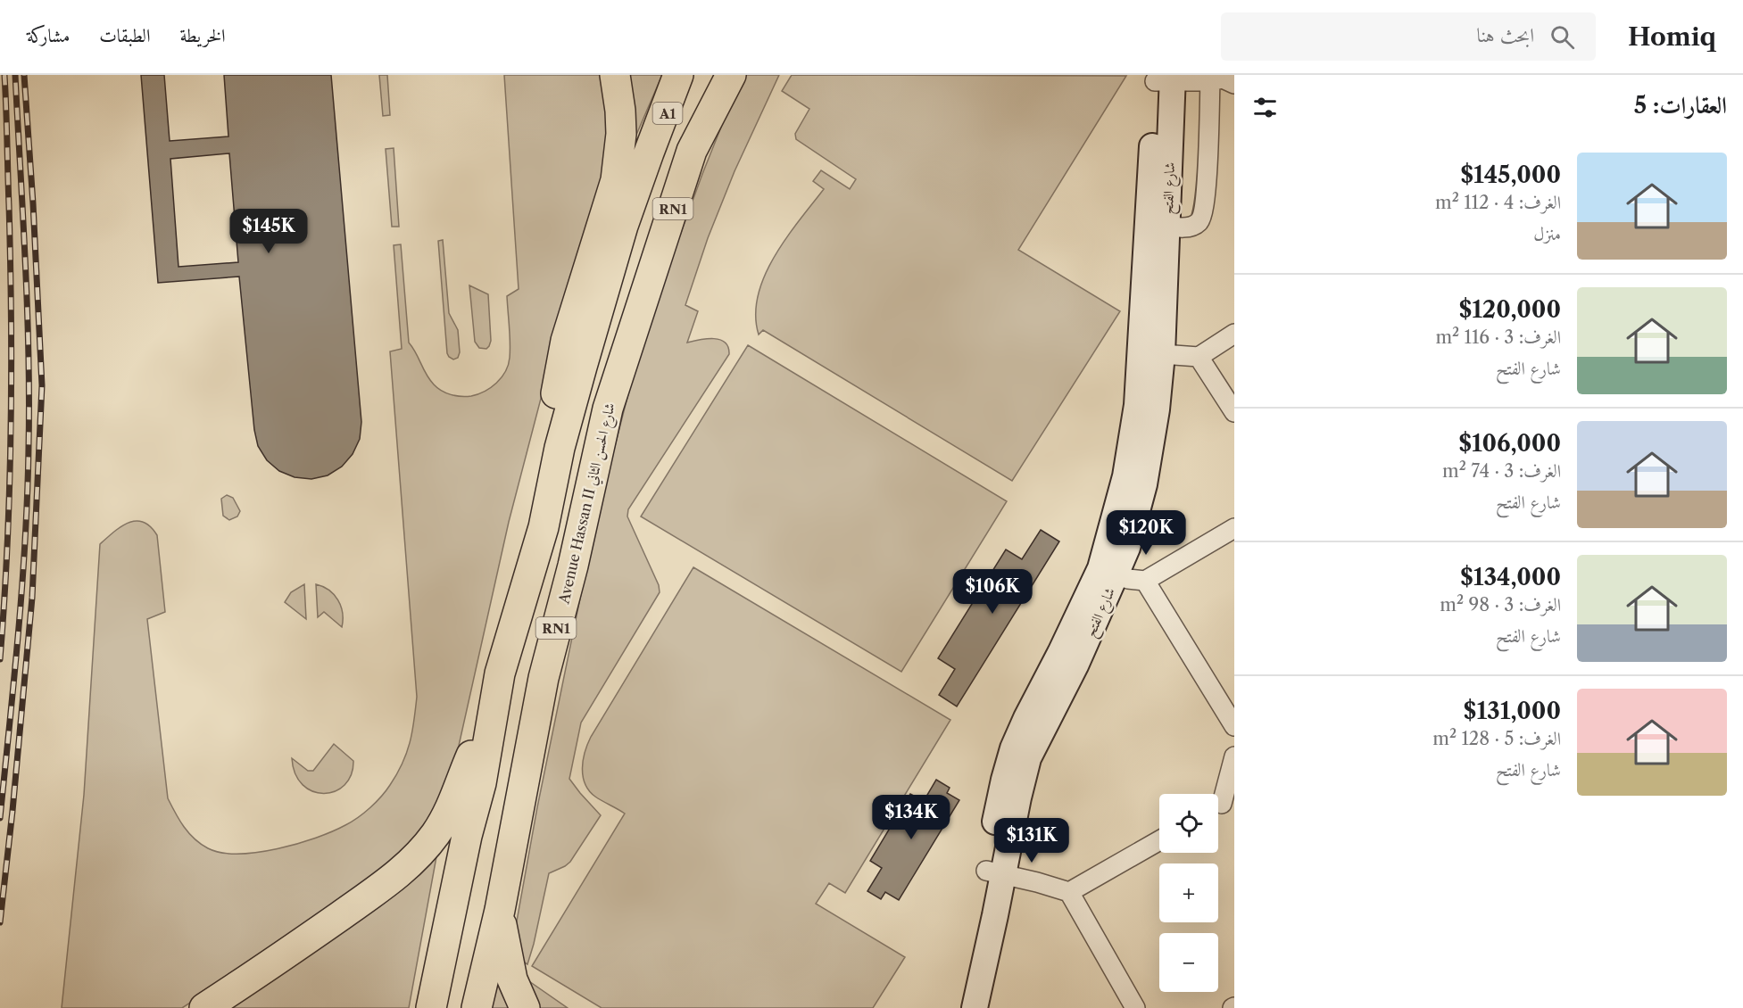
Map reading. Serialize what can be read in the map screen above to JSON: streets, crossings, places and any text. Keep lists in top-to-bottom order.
{
  "streets": {
    "highway": ["A1", "RN1", "Avenue Hassan II شارع الحسن الثاني"],
    "street": ["شارع الفتح"]
  },
  "crossings": [
    ["A1", "RN1"],
    ["A1", "Avenue Hassan II شارع الحسن الثاني"]
  ],
  "page": {
    "header": "Homiq",
    "search": "ابحث هنا",
    "nav": ["الخريطة", "الطبقات", "مشاركة"],
    "heading": "العقارات: 5",
    "list": [
      {
        "name": "$145,000",
        "note": "الغرف: 4 · 112 m² · منزل"
      },
      {
        "name": "$120,000",
        "note": "الغرف: 3 · 116 m² · شارع الفتح"
      },
      {
        "name": "$106,000",
        "note": "الغرف: 3 · 74 m² · شارع الفتح"
      },
      {
        "name": "$134,000",
        "note": "الغرف: 3 · 98 m² · شارع الفتح"
      },
      {
        "name": "$131,000",
        "note": "الغرف: 5 · 128 m² · شارع الفتح"
      }
    ],
    "price": [
      "$145K",
      "$120K",
      "$106K",
      "$134K",
      "$131K"
    ],
    "map_buttons": ["+", "−"]
  }
}
